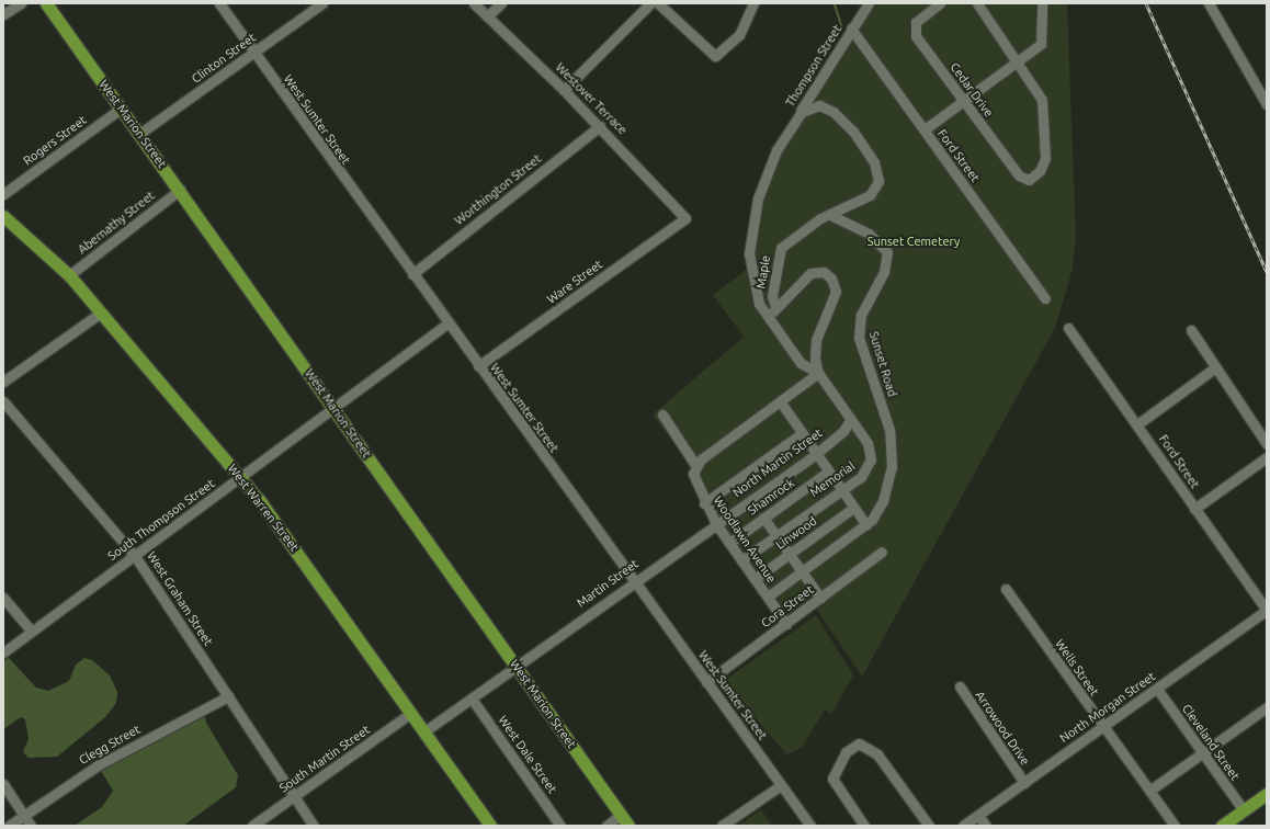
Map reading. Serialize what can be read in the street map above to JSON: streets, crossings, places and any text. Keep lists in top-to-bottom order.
{
  "streets": {
    "main road": ["West Marion Street", "West Warren Street"],
    "street": [
      "Clinton Street",
      "Thompson Street",
      "Cedar Drive",
      "Westover Terrace",
      "West Sumter Street",
      "Rogers Street",
      "Ford Street",
      "Worthington Street",
      "Abernathy Street",
      "Maple",
      "Ware Street",
      "Sunset Road",
      "North Martin Street",
      "Memorial",
      "Shamrock",
      "South Thompson Street",
      "Linwood",
      "Woodlawn Avenue",
      "Martin Street",
      "West Graham Street",
      "Cora Street",
      "Wells Street",
      "North Morgan Street",
      "Arrowood Drive",
      "Cleveland Street",
      "Clegg Street",
      "West Dale Street",
      "South Martin Street"
    ]
  },
  "crossings": [
    ["Clinton Street", "West Sumter Street"],
    ["Clinton Street", "West Marion Street"],
    ["Thompson Street", "Ford Street"],
    ["Thompson Street", "Maple"],
    ["Thompson Street", "Sunset Road"],
    ["Thompson Street", "Memorial"],
    ["Westover Terrace", "Worthington Street"],
    ["Westover Terrace", "Ware Street"],
    ["West Sumter Street", "Worthington Street"],
    ["West Sumter Street", "Ware Street"],
    ["West Sumter Street", "South Thompson Street"],
    ["West Sumter Street", "Martin Street"],
    ["West Sumter Street", "Cora Street"],
    ["West Marion Street", "Rogers Street"],
    ["West Marion Street", "Abernathy Street"],
    ["West Marion Street", "South Thompson Street"],
    ["West Marion Street", "Martin Street"],
    ["Ford Street", "North Morgan Street"],
    ["Abernathy Street", "West Warren Street"],
    ["Maple", "Sunset Road"],
    ["North Martin Street", "Memorial"],
    ["North Martin Street", "Woodlawn Avenue"],
    ["North Martin Street", "Martin Street"],
    ["Memorial", "Woodlawn Avenue"],
    ["Shamrock", "Woodlawn Avenue"],
    ["West Warren Street", "South Thompson Street"],
    ["West Warren Street", "South Martin Street"],
    ["South Thompson Street", "West Graham Street"],
    ["Linwood", "Woodlawn Avenue"],
    ["Woodlawn Avenue", "Martin Street"],
    ["Woodlawn Avenue", "Cora Street"],
    ["West Graham Street", "Clegg Street"],
    ["West Graham Street", "South Martin Street"],
    ["Wells Street", "North Morgan Street"],
    ["North Morgan Street", "Arrowood Drive"],
    ["North Morgan Street", "Cleveland Street"]
  ],
  "parks": ["Sunset Cemetery"]
}
